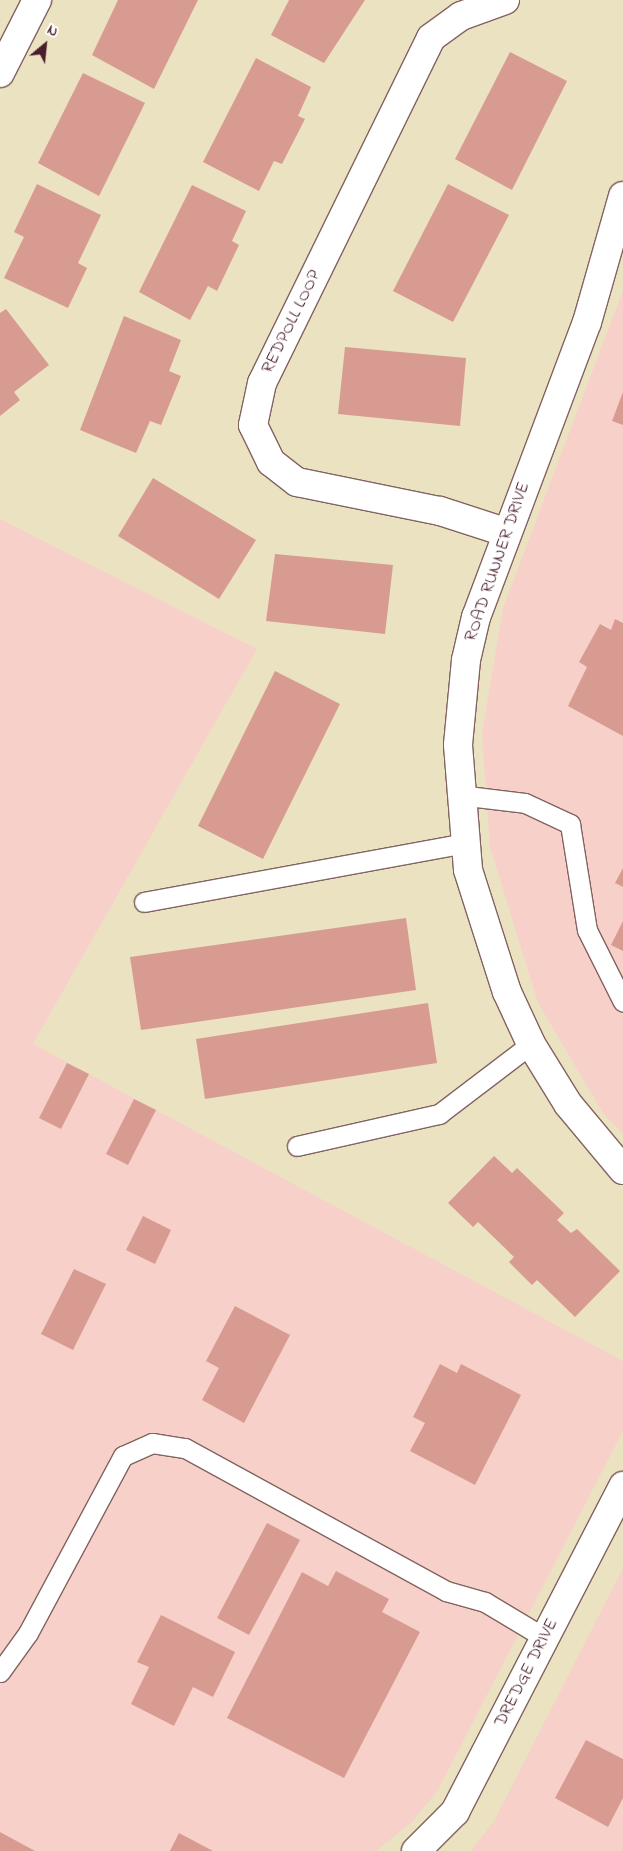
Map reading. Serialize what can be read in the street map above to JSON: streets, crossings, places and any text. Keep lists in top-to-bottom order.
{
  "streets": {
    "street": ["REDPOLL LOOP", "ROAD RUNNER DRIVE", "DREDGE DRIVE"]
  },
  "crossings": [
    ["REDPOLL LOOP", "ROAD RUNNER DRIVE"]
  ],
  "north": "top right"
}
